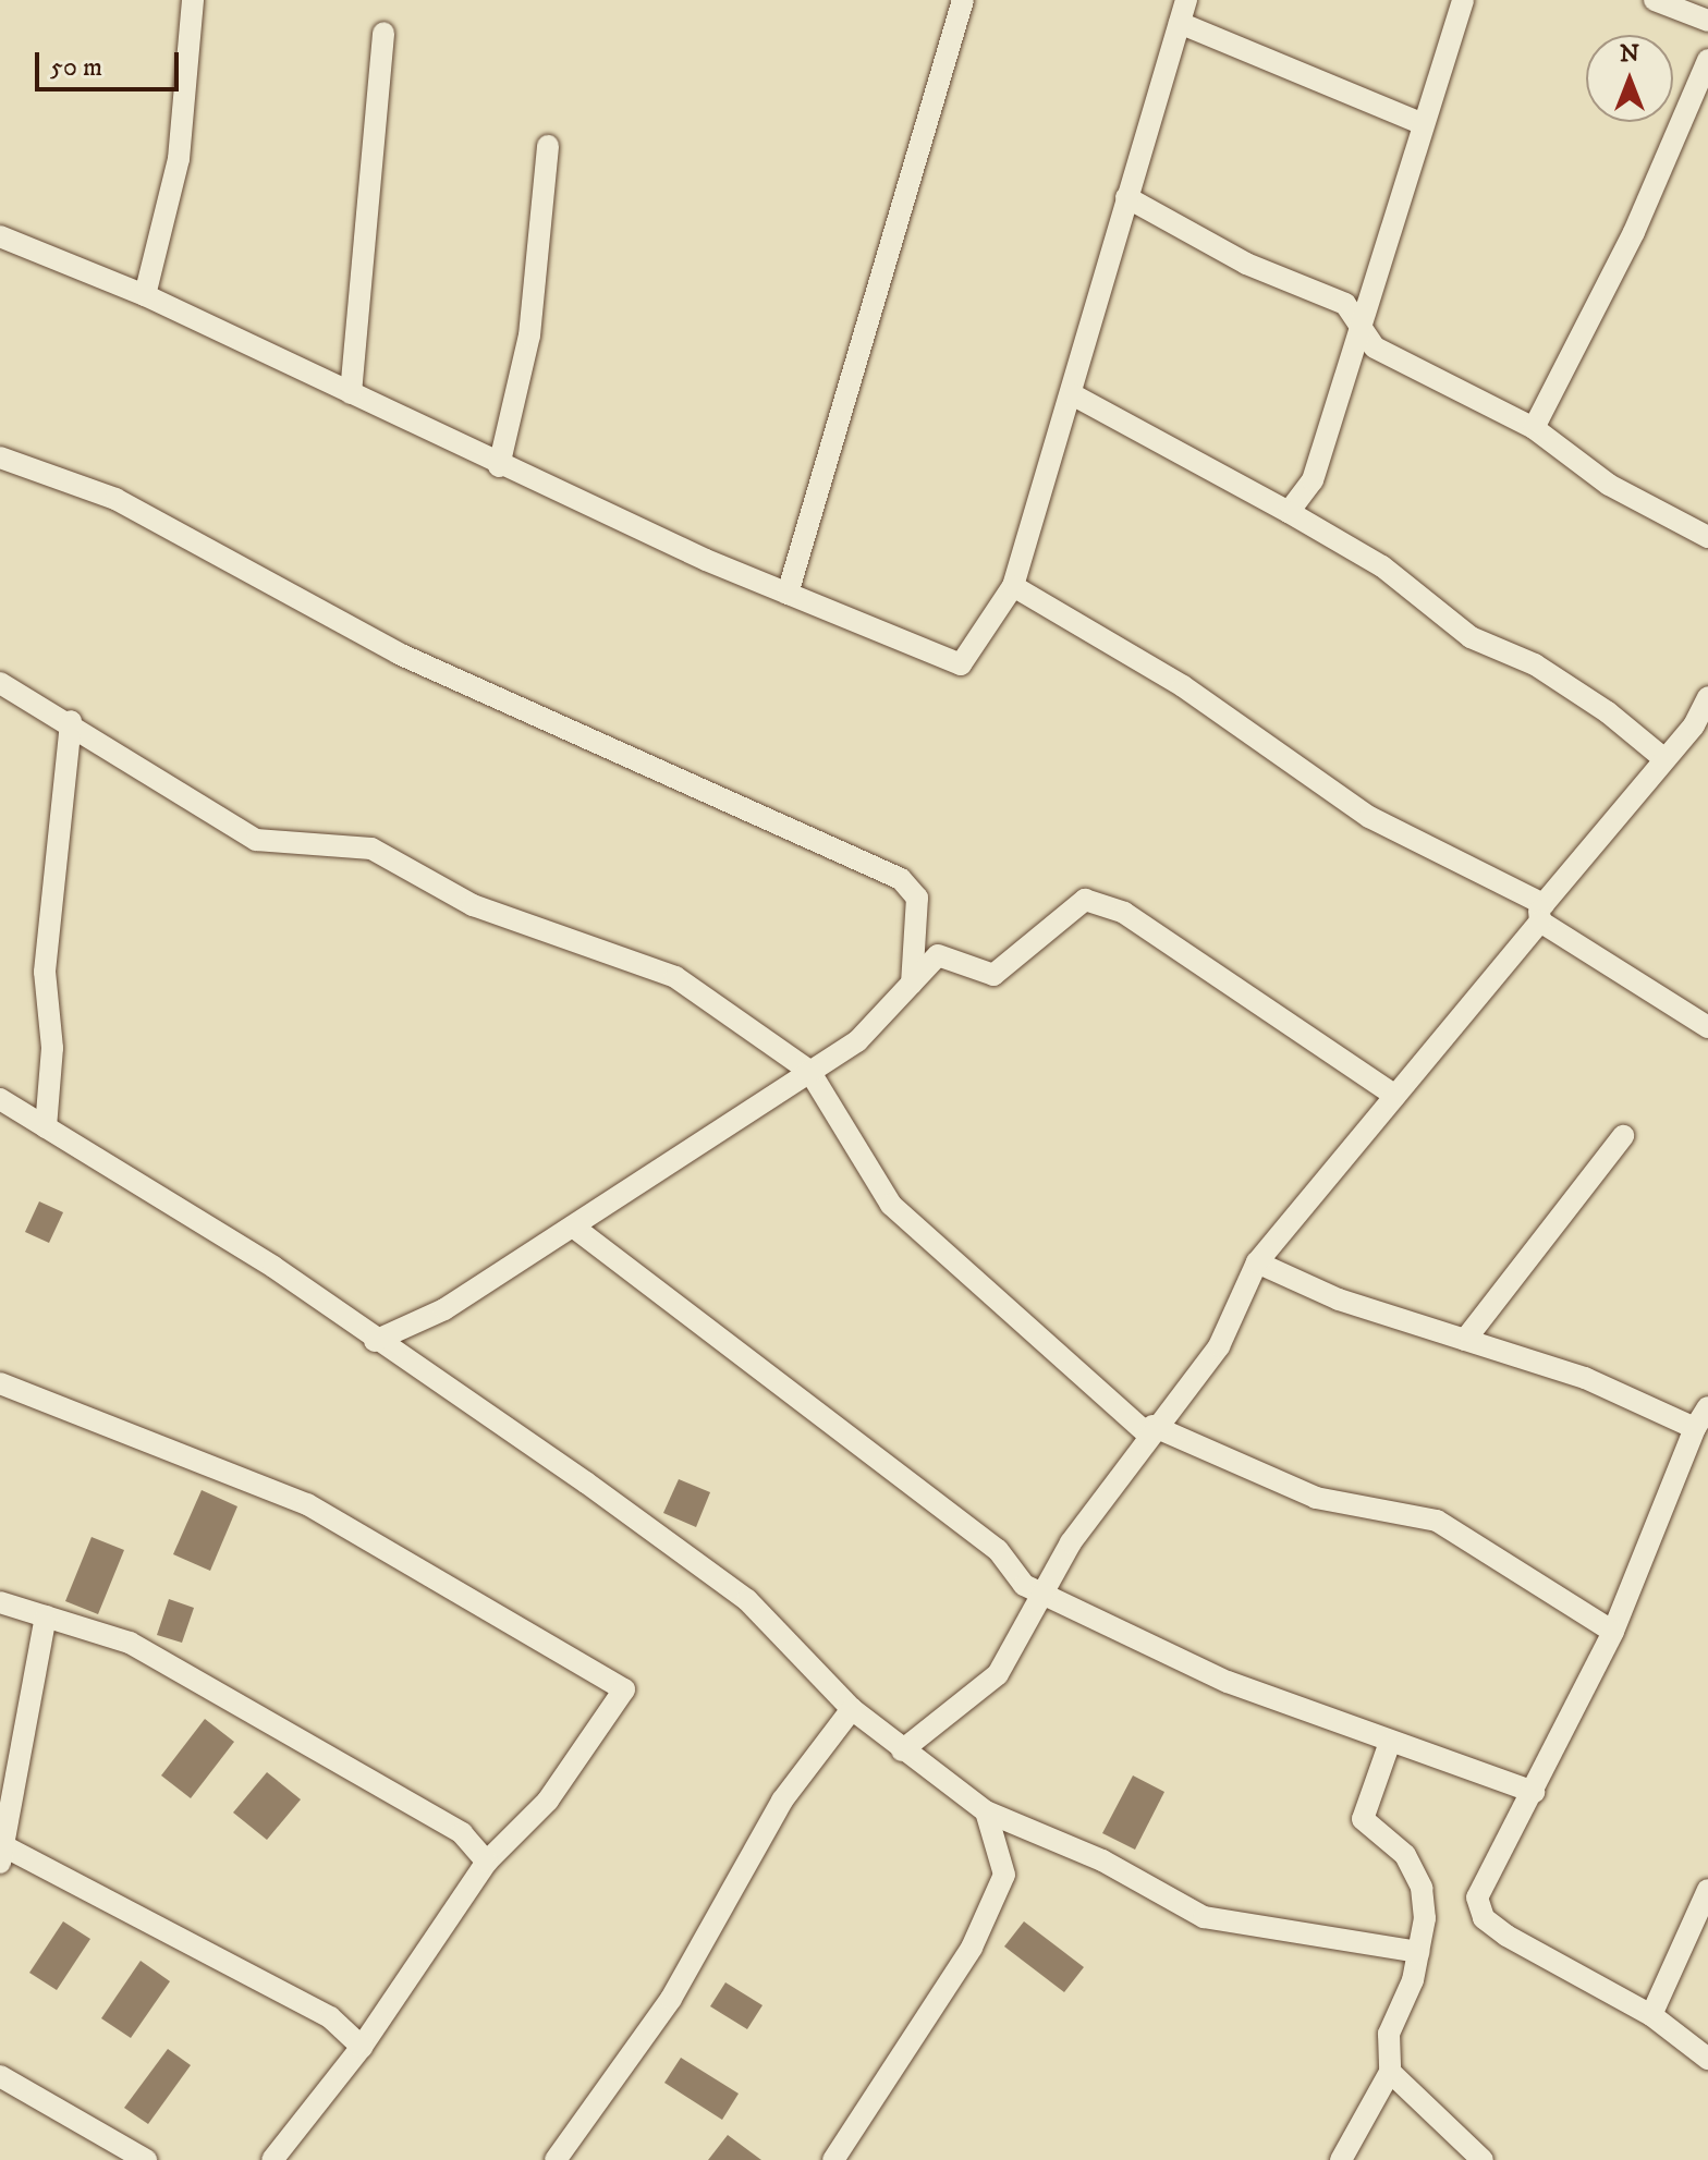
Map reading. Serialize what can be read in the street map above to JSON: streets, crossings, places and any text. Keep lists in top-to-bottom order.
{
  "scale_bar": "50 m",
  "north": "top"
}
